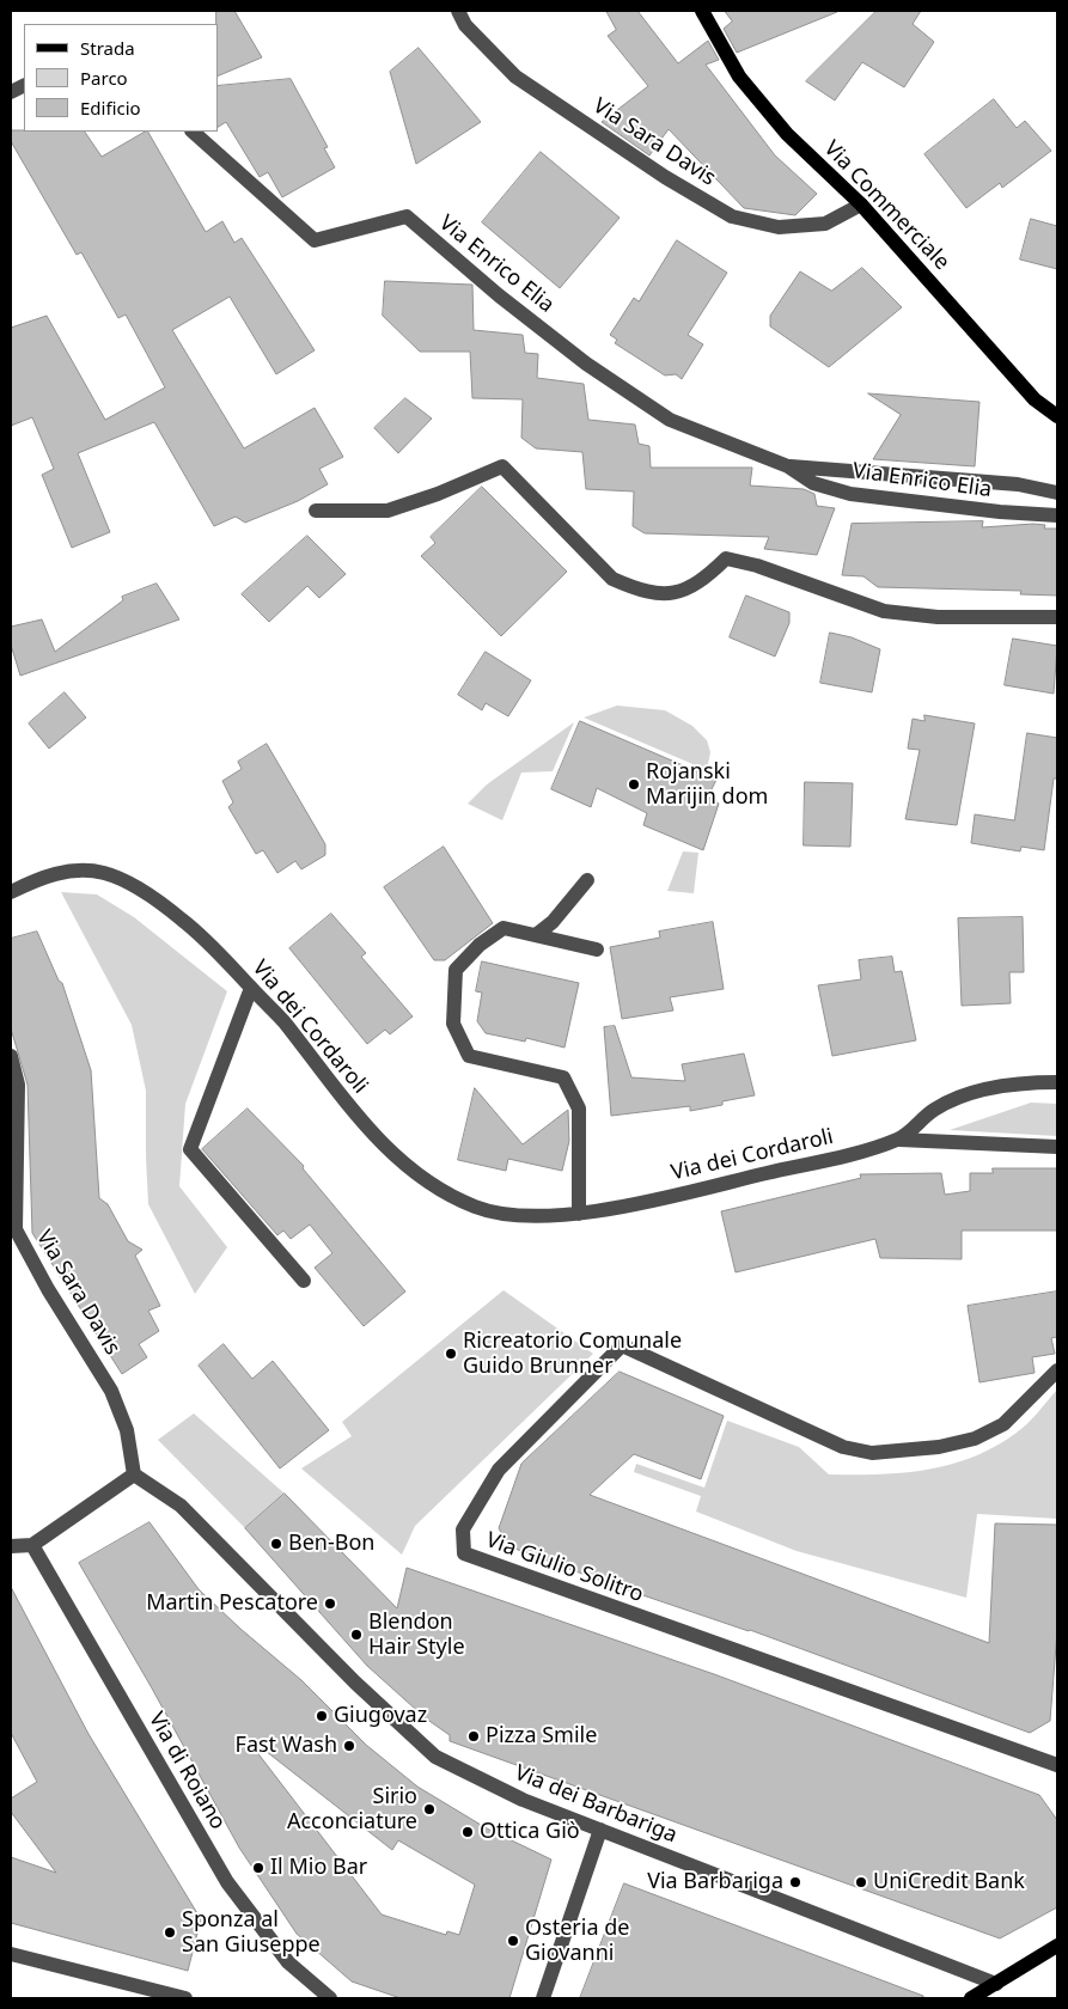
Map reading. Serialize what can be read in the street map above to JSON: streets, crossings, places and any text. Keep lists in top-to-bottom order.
{
  "streets": {
    "main road": ["Via Commerciale"],
    "street": [
      "Via Sara Davis",
      "Via Enrico Elia",
      "Via dei Cordaroli",
      "Via Giulio Solitro",
      "Via di Roiano",
      "Via dei Barbariga"
    ]
  },
  "crossings": [
    ["Via Sara Davis", "Via Commerciale"],
    ["Via Sara Davis", "Via dei Barbariga"]
  ],
  "places": [
    "Rojanski Marijin dom",
    "Ricreatorio Comunale Guido Brunner",
    "Ben-Bon",
    "Martin Pescatore",
    "Blendon Hair Style",
    "Giugovaz",
    "Pizza Smile",
    "Fast Wash",
    "Sirio Acconciature",
    "Ottica Giò",
    "Il Mio Bar",
    "Via Barbariga",
    "UniCredit Bank",
    "Sponza al San Giuseppe",
    "Osteria de Giovanni"
  ],
  "legend": ["Strada", "Parco", "Edificio"]
}
